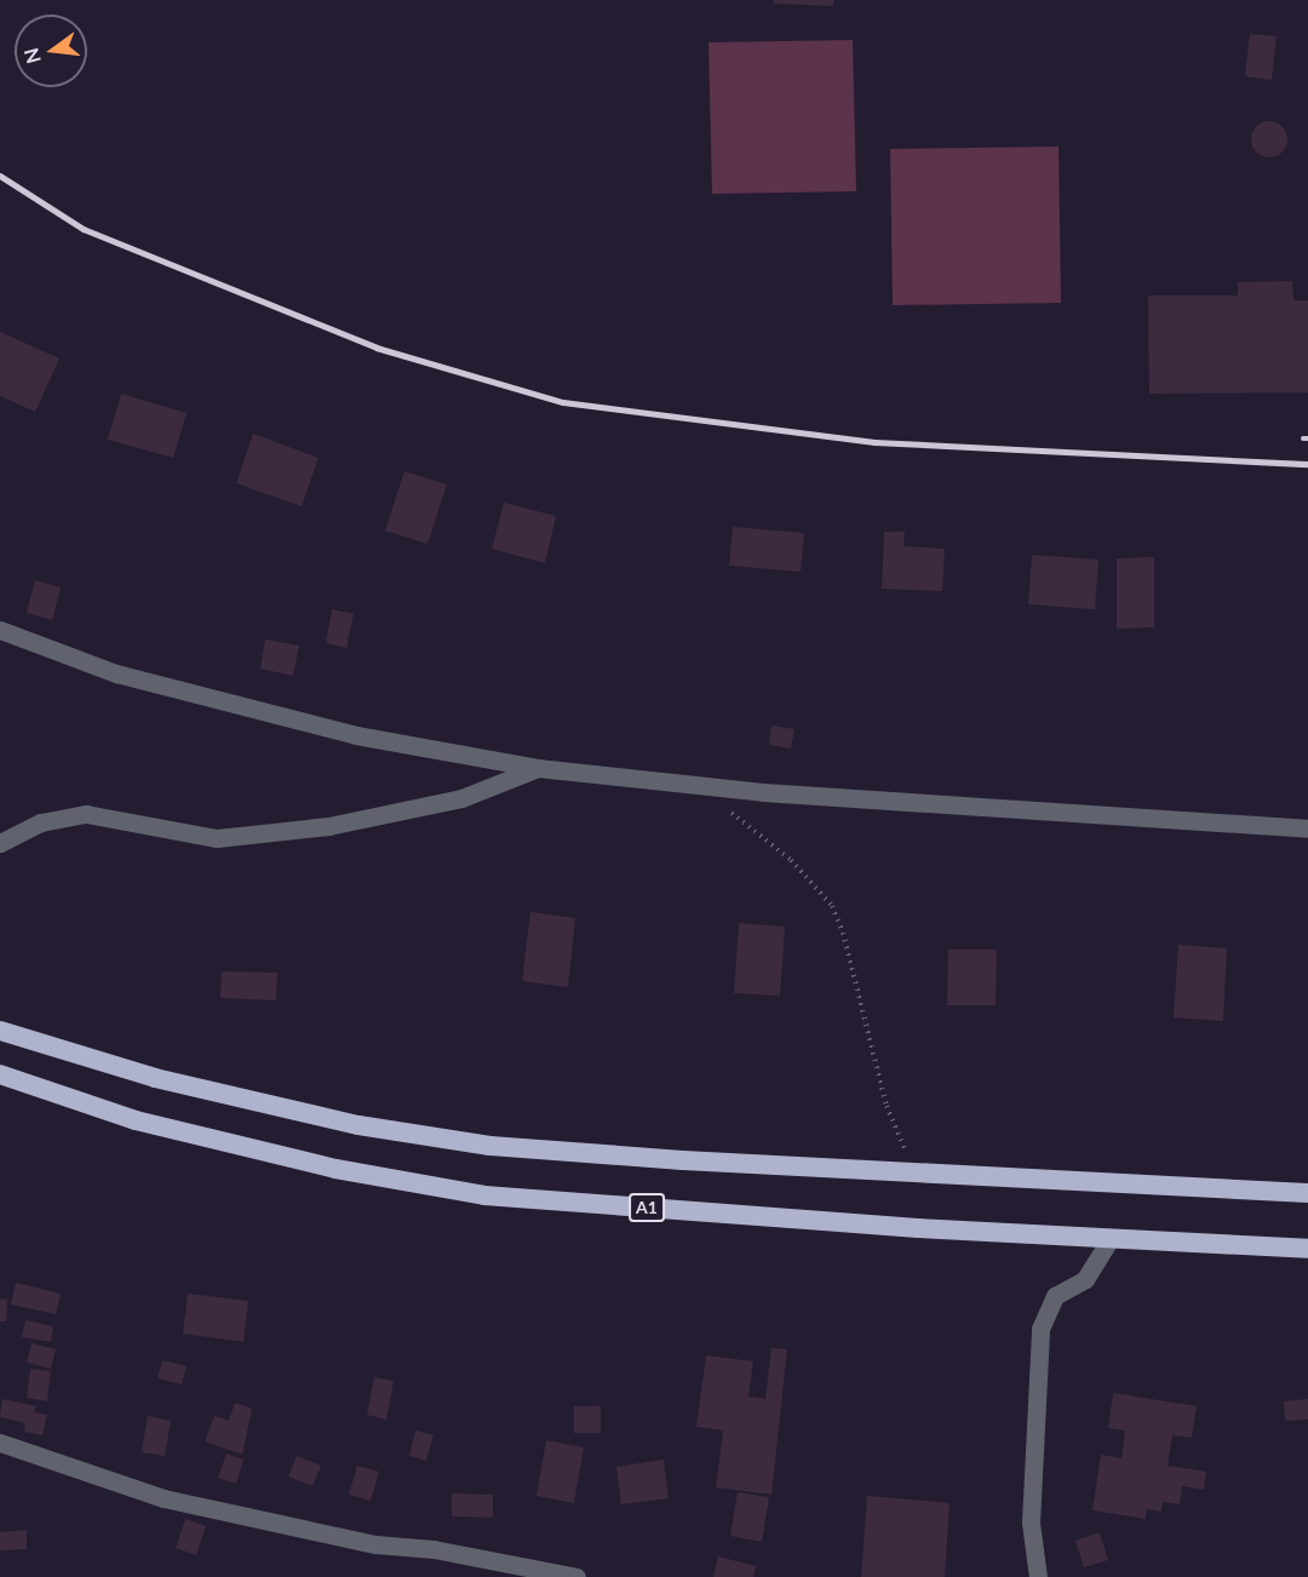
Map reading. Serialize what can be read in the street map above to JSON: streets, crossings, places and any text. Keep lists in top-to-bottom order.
{
  "streets": {
    "highway": ["A1"]
  },
  "north": "left"
}
